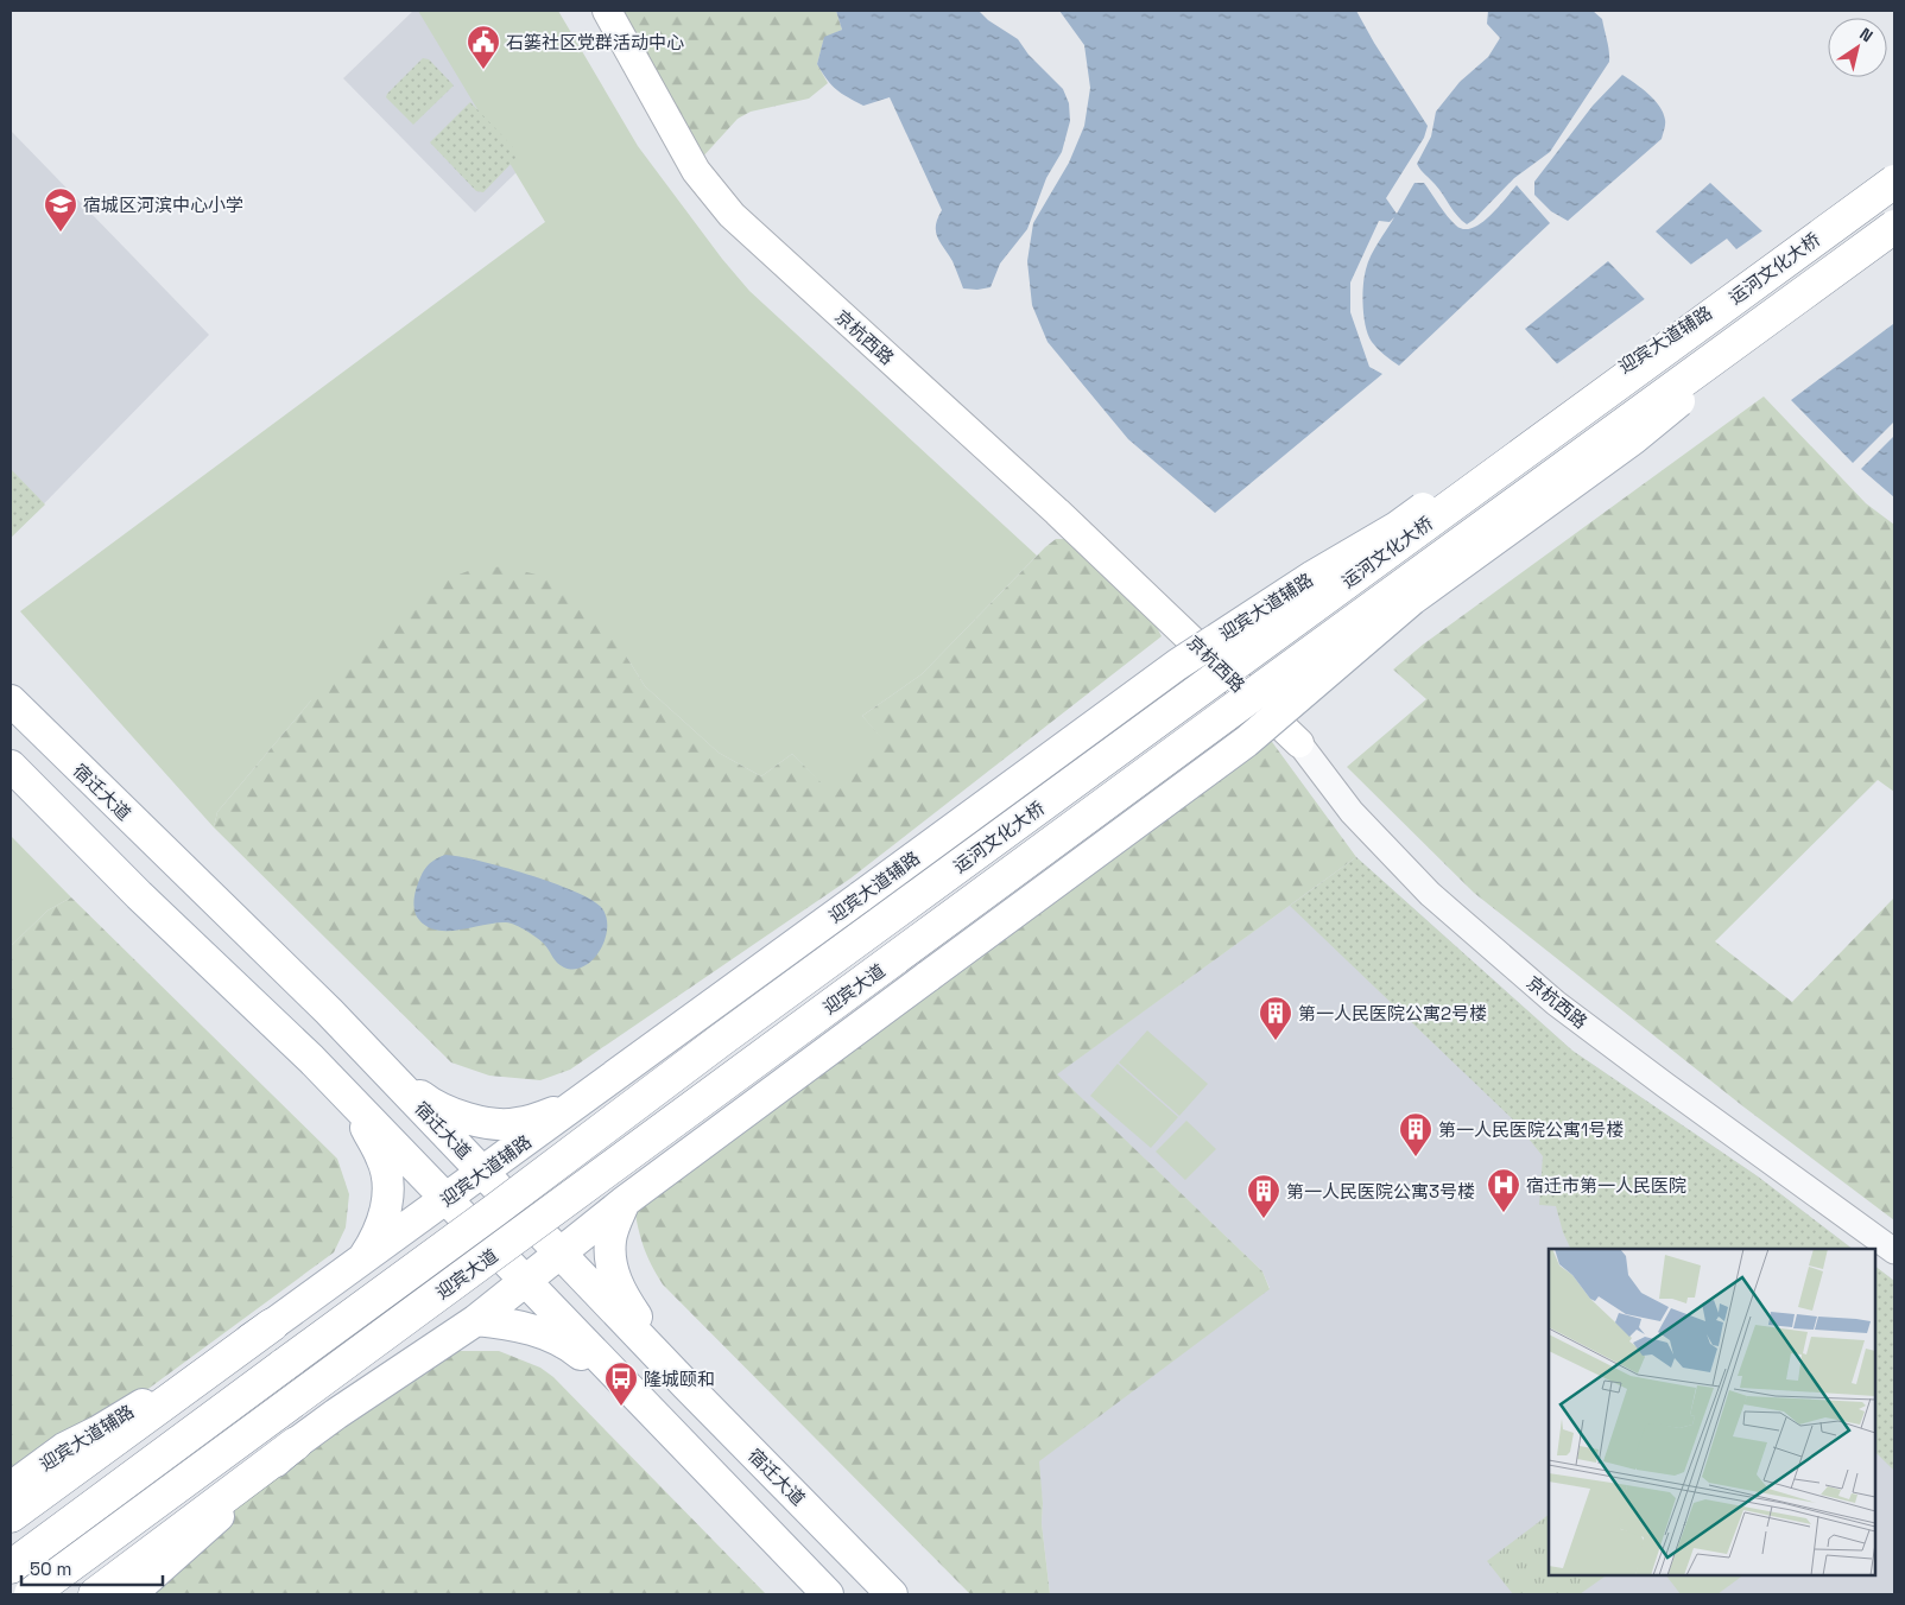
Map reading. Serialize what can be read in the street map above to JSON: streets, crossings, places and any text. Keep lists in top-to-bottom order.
{
  "streets": {
    "highway": ["运河文化大桥", "迎宾大道"],
    "main road": ["京杭西路", "迎宾大道辅路", "宿迁大道"]
  },
  "crossings": [
    ["运河文化大桥", "迎宾大道辅路"],
    ["运河文化大桥", "迎宾大道"],
    ["迎宾大道辅路", "宿迁大道"]
  ],
  "places": {
    "public building": ["石篓社区党群活动中心"],
    "school or university": ["宿城区河滨中心小学"],
    "building": ["第一人民医院公寓2号楼", "第一人民医院公寓1号楼", "第一人民医院公寓3号楼"],
    "hospital": ["宿迁市第一人民医院"],
    "bus stop": ["隆城颐和"]
  },
  "scale_bar": "50 m",
  "north": "top right"
}
